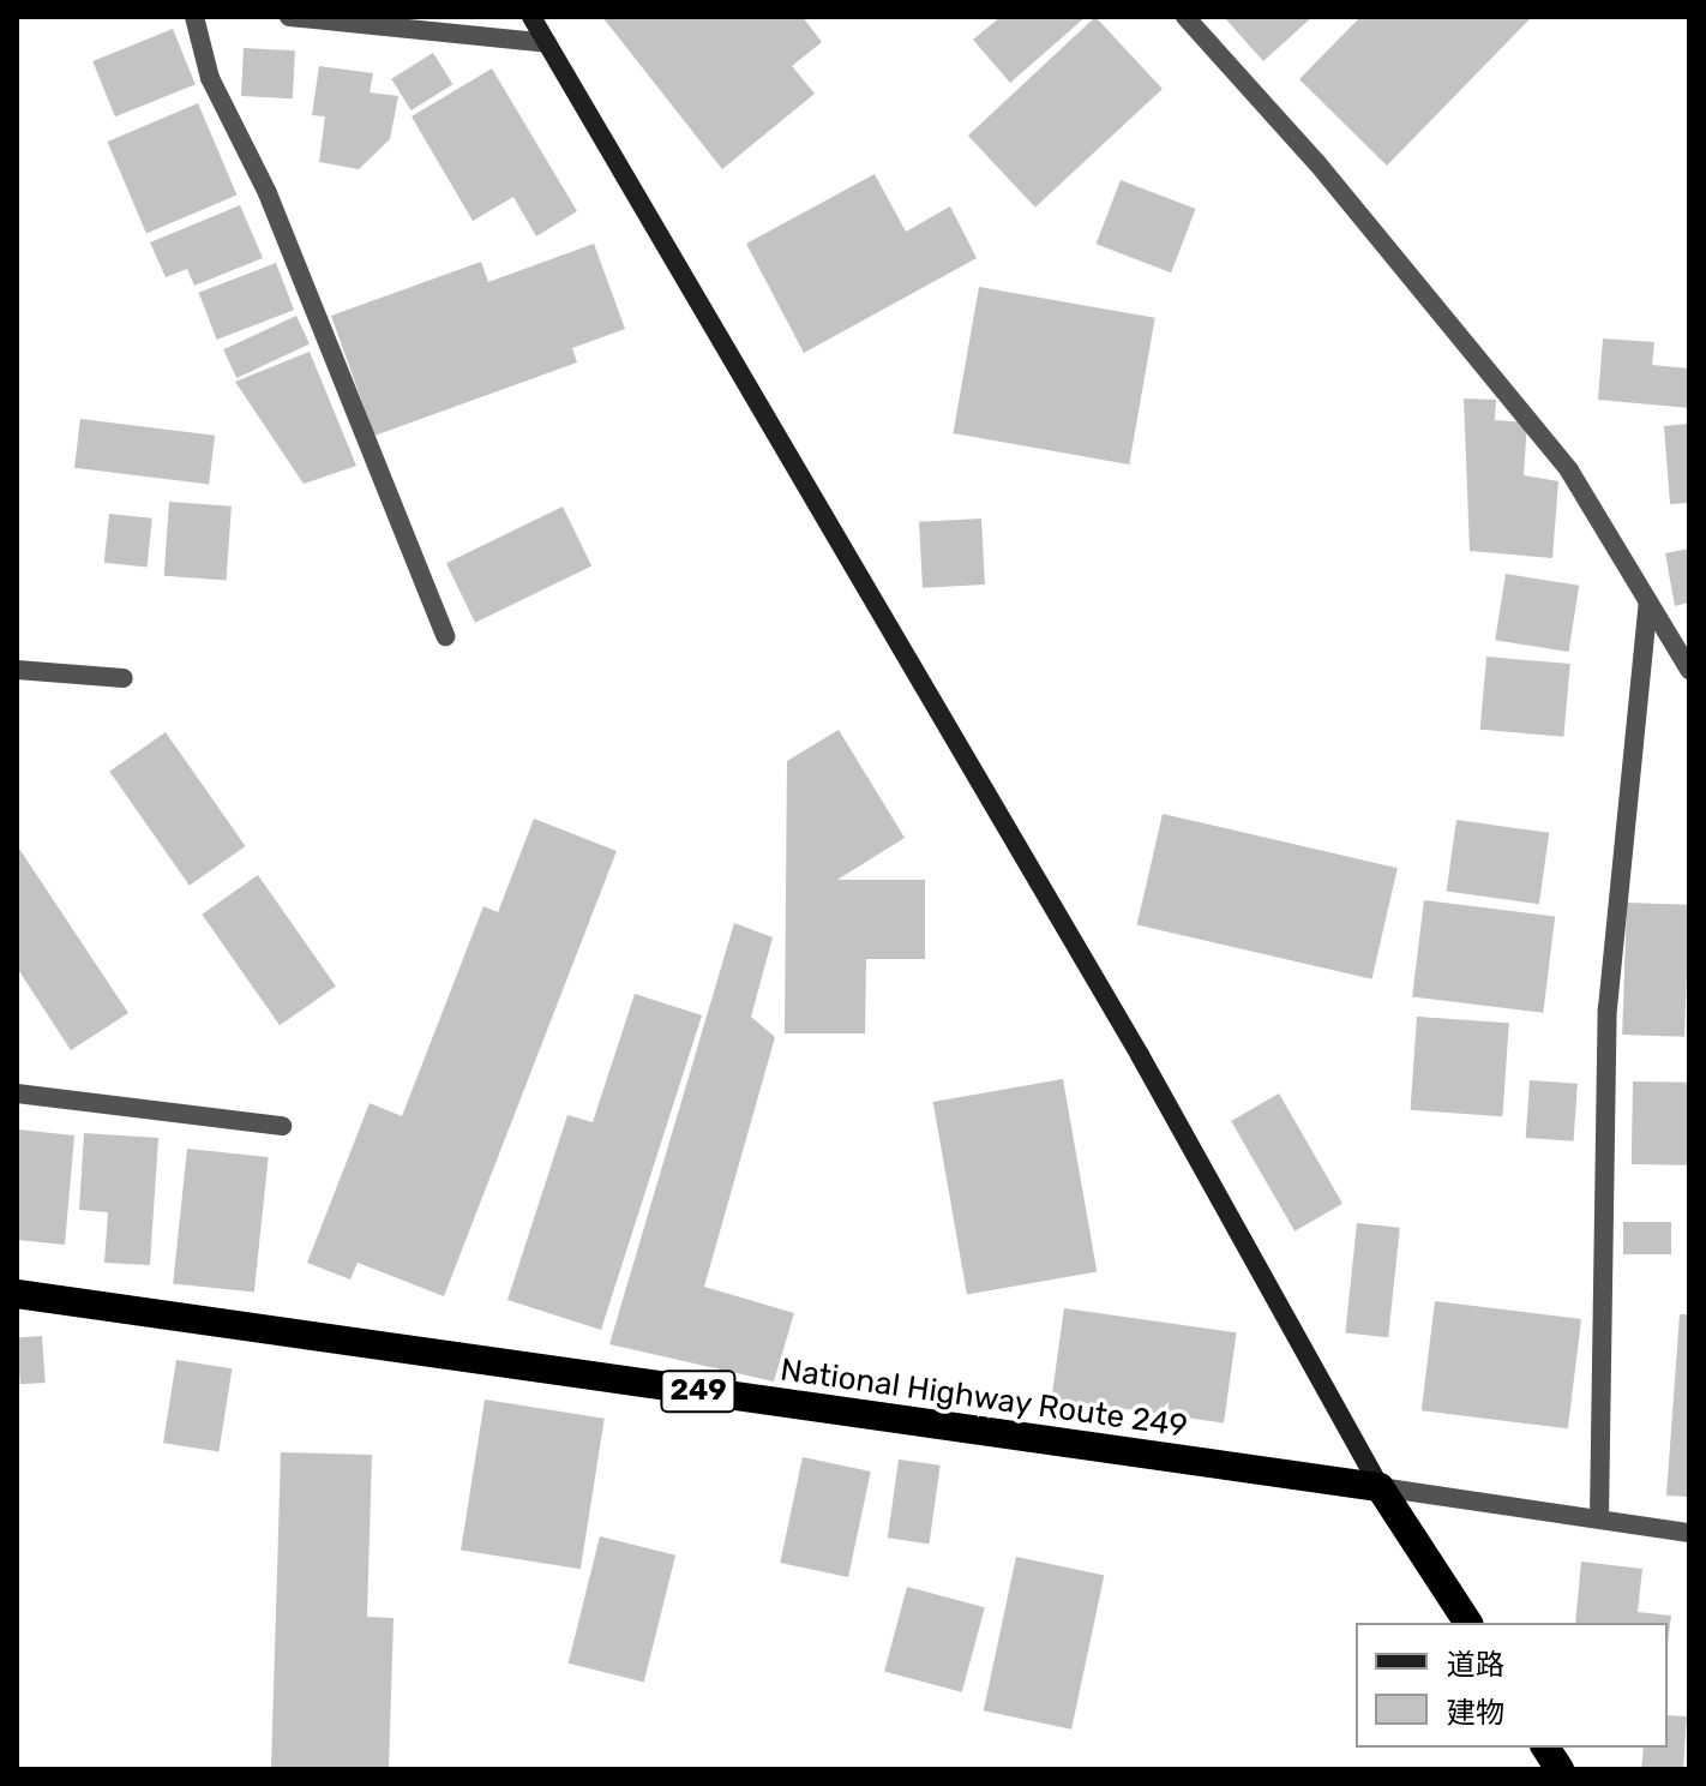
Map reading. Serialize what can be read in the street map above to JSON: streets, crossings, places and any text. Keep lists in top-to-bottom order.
{
  "streets": {
    "highway": ["249", "National Highway Route 249"]
  },
  "legend": ["道路", "建物"]
}
